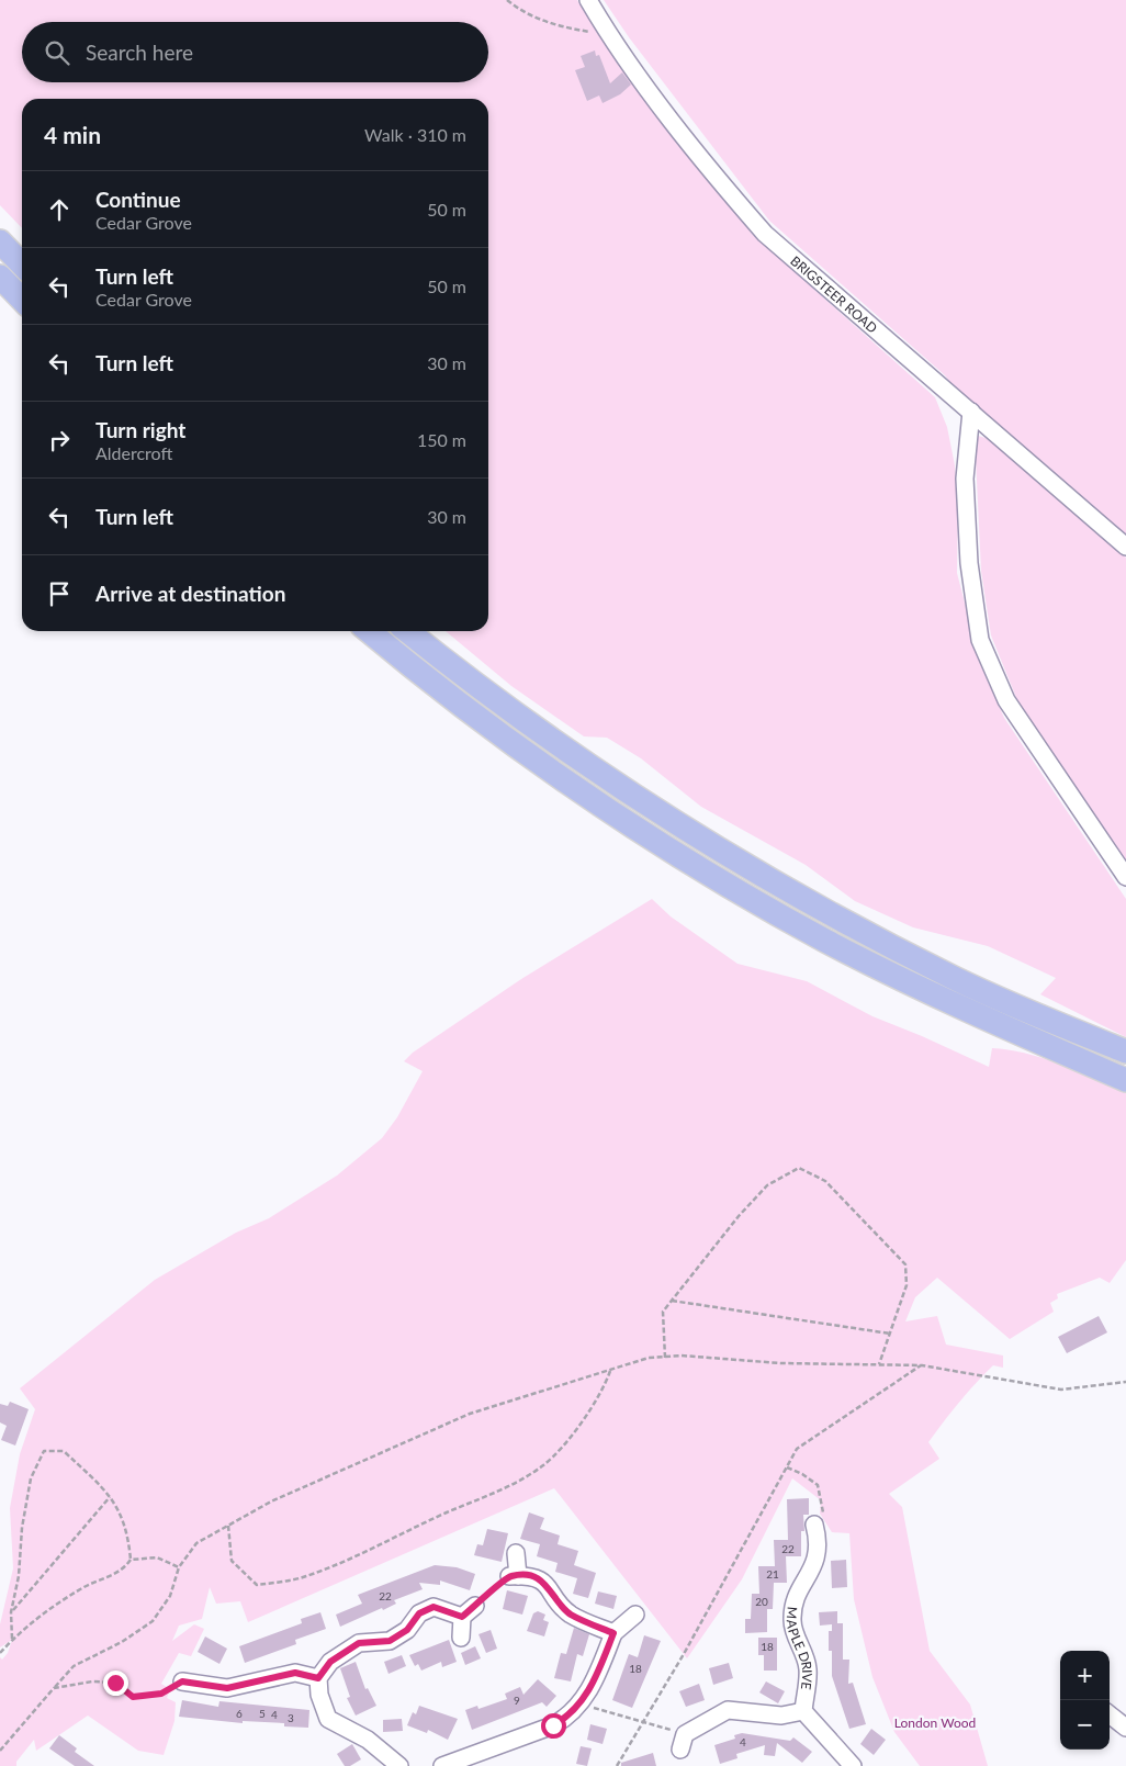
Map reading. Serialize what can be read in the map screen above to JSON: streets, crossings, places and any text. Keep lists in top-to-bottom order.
{
  "streets": {
    "street": ["BRIGSTEER ROAD", "MAPLE DRIVE"]
  },
  "parks": ["London Wood"],
  "house_numbers": [
    "22",
    "21",
    "22",
    "20",
    "18",
    "18",
    "9",
    "6",
    "5",
    "4",
    "3",
    "4"
  ],
  "page": {
    "search": "Search here",
    "heading": ["4 min", "Walk · 310 m"],
    "list": [
      ["Continue", "Cedar Grove", "50 m"],
      ["Turn left", "Cedar Grove", "50 m"],
      ["Turn left", "30 m"],
      ["Turn right", "Aldercroft", "150 m"],
      ["Turn left", "30 m"],
      "Arrive at destination"
    ],
    "map_buttons": ["+", "−"]
  }
}
